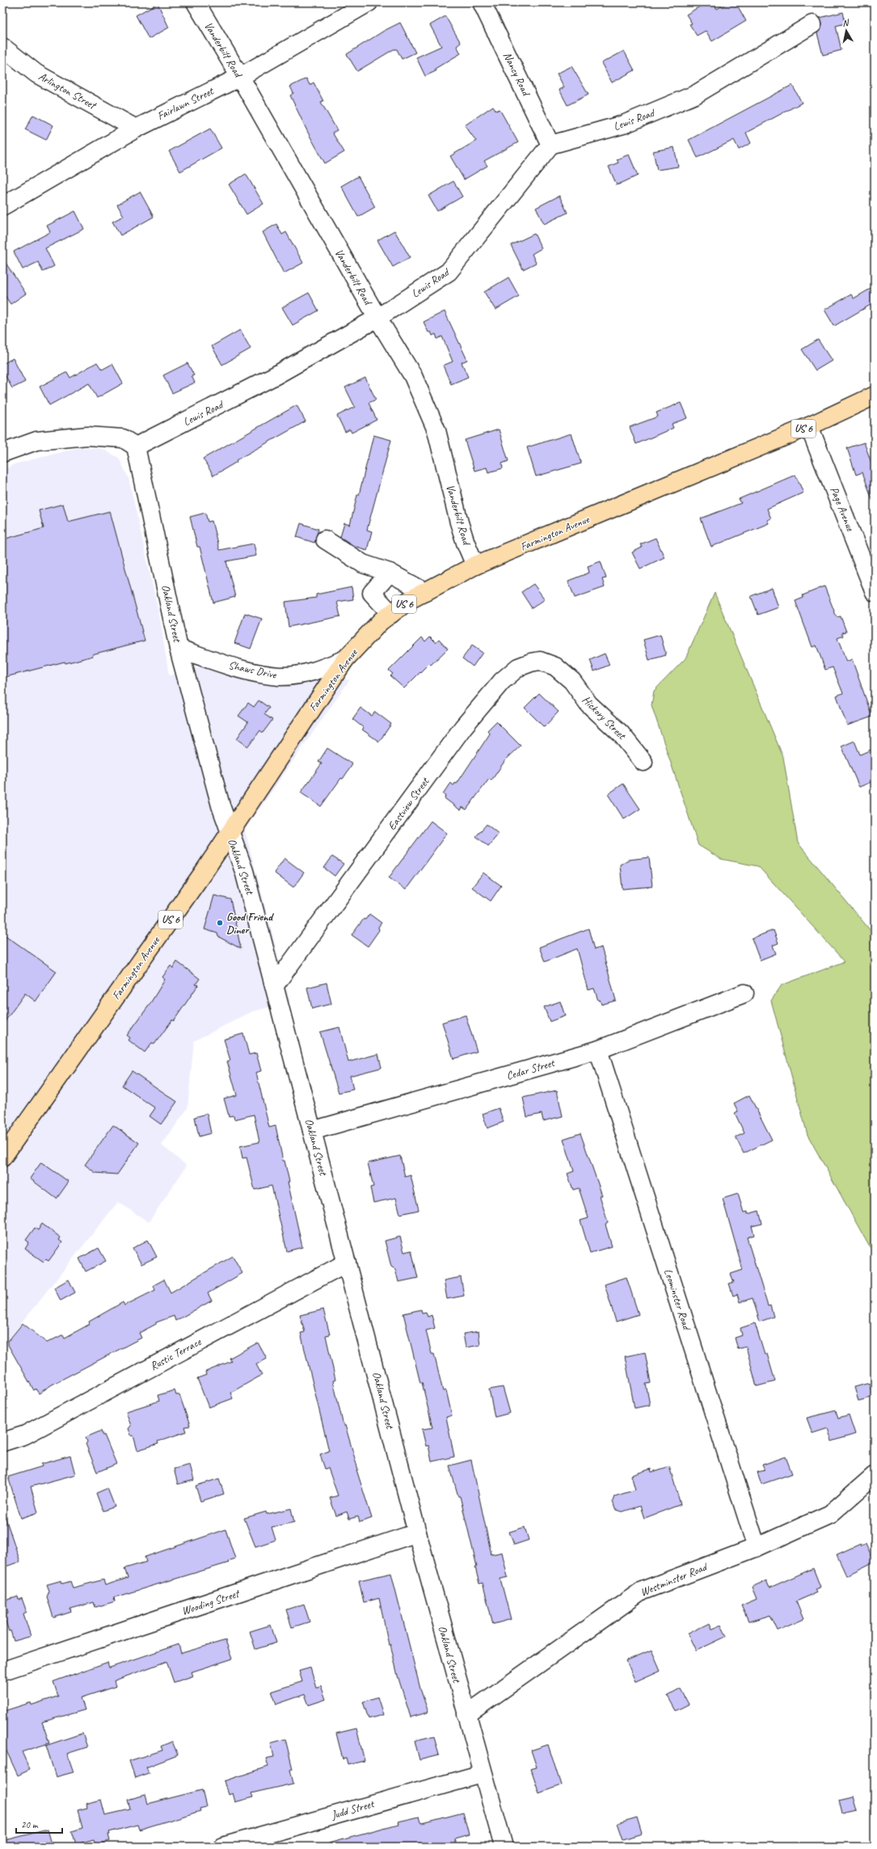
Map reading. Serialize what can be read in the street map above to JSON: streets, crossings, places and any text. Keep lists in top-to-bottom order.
{
  "streets": {
    "highway": ["US 6", "Farmington Avenue"],
    "street": [
      "Vanderbilt Road",
      "Nancy Road",
      "Arlington Street",
      "Fairlawn Street",
      "Lewis Road",
      "Page Avenue",
      "Oakland Street",
      "Shaws Drive",
      "Hickory Street",
      "Eastview Street",
      "Cedar Street",
      "Leominster Road",
      "Rustic Terrace",
      "Westminster Road",
      "Wooding Street",
      "Judd Street"
    ]
  },
  "crossings": [
    ["Vanderbilt Road", "Fairlawn Street"],
    ["Vanderbilt Road", "Lewis Road"],
    ["Vanderbilt Road", "Farmington Avenue"],
    ["Nancy Road", "Lewis Road"],
    ["Arlington Street", "Fairlawn Street"],
    ["Lewis Road", "Oakland Street"],
    ["Page Avenue", "Farmington Avenue"],
    ["Farmington Avenue", "Oakland Street"],
    ["Farmington Avenue", "Shaws Drive"],
    ["Oakland Street", "Shaws Drive"],
    ["Oakland Street", "Eastview Street"],
    ["Oakland Street", "Cedar Street"],
    ["Oakland Street", "Rustic Terrace"],
    ["Oakland Street", "Westminster Road"],
    ["Oakland Street", "Wooding Street"],
    ["Oakland Street", "Judd Street"],
    ["Hickory Street", "Eastview Street"],
    ["Cedar Street", "Leominster Road"],
    ["Leominster Road", "Westminster Road"]
  ],
  "places": ["Good Friend Diner"],
  "scale_bar": "20 m",
  "north": "top"
}
